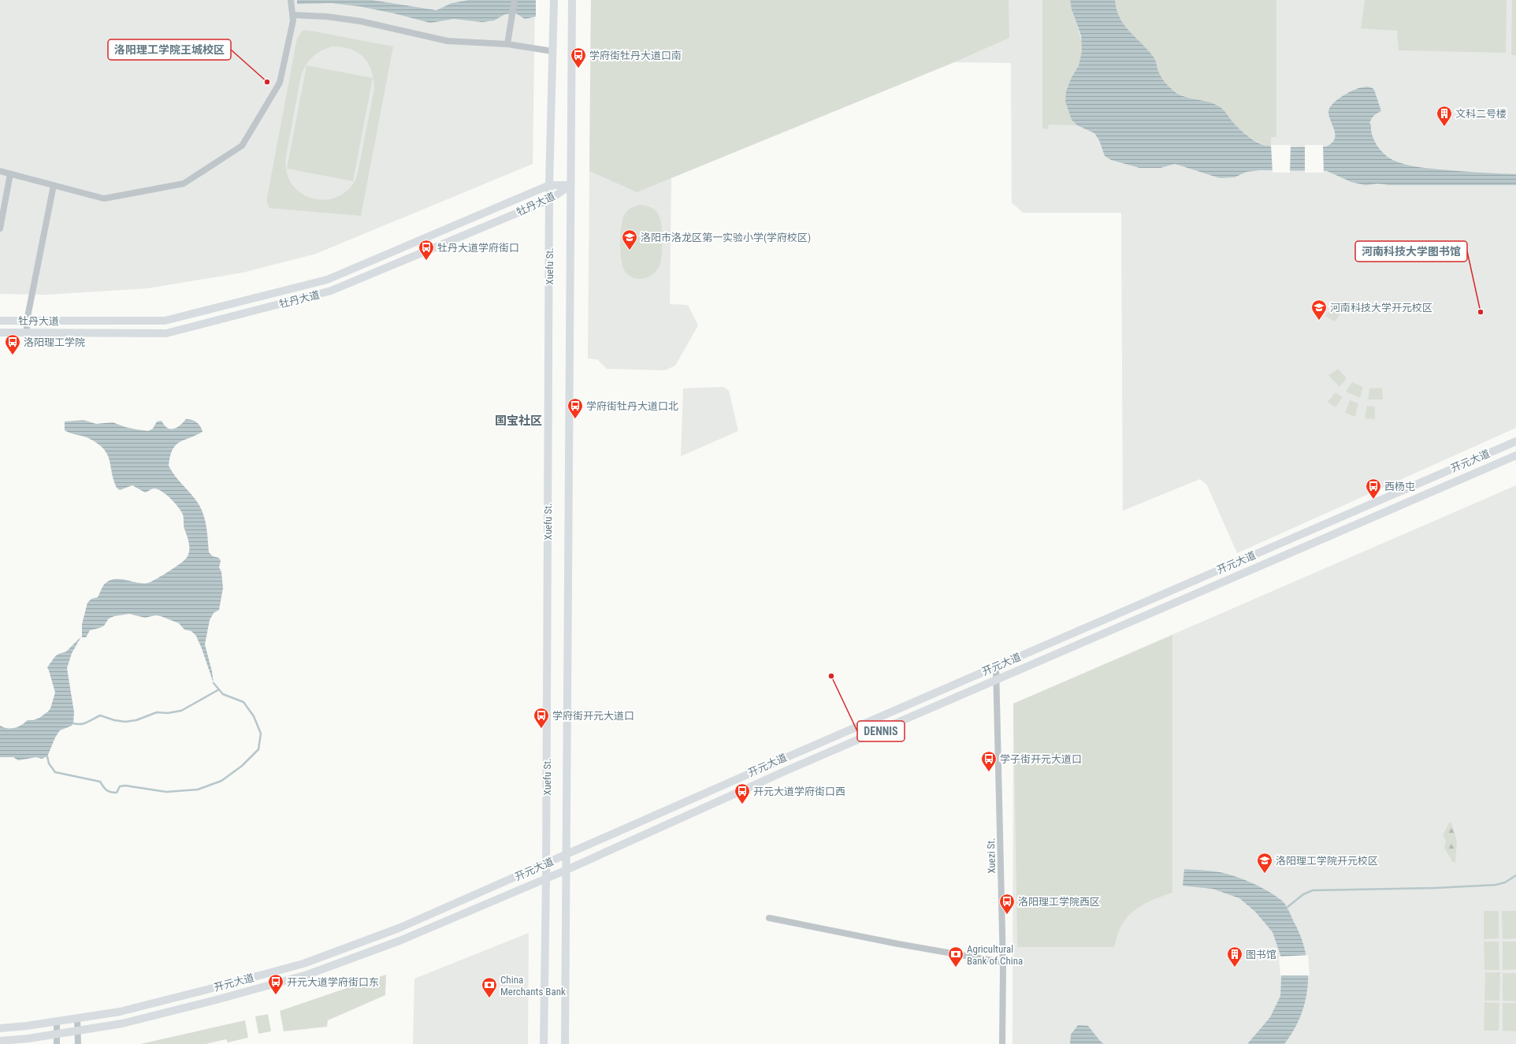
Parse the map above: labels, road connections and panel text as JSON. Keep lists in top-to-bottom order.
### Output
{
  "streets": {
    "main road": ["牡丹大道", "Xuefu St.", "开元大道"],
    "street": ["Xuezi St."]
  },
  "crossings": [
    ["牡丹大道", "Xuefu St."],
    ["Xuefu St.", "开元大道"],
    ["开元大道", "Xuezi St."]
  ],
  "districts": ["国宝社区"],
  "places": {
    "bus stop": [
      "学府街牡丹大道口南",
      "牡丹大道学府街口",
      "洛阳理工学院",
      "学府街牡丹大道口北",
      "西杨屯",
      "学府街开元大道口",
      "学子街开元大道口",
      "开元大道学府街口西",
      "洛阳理工学院西区",
      "开元大道学府街口东"
    ],
    "other": ["洛阳理工学院王城校区", "河南科技大学图书馆", "DENNIS"],
    "building": ["文科二号楼", "图书馆"],
    "school or university": ["洛阳市洛龙区第一实验小学(学府校区)", "河南科技大学开元校区", "洛阳理工学院开元校区"],
    "bank": ["Agricultural Bank of China", "China Merchants Bank"]
  }
}
